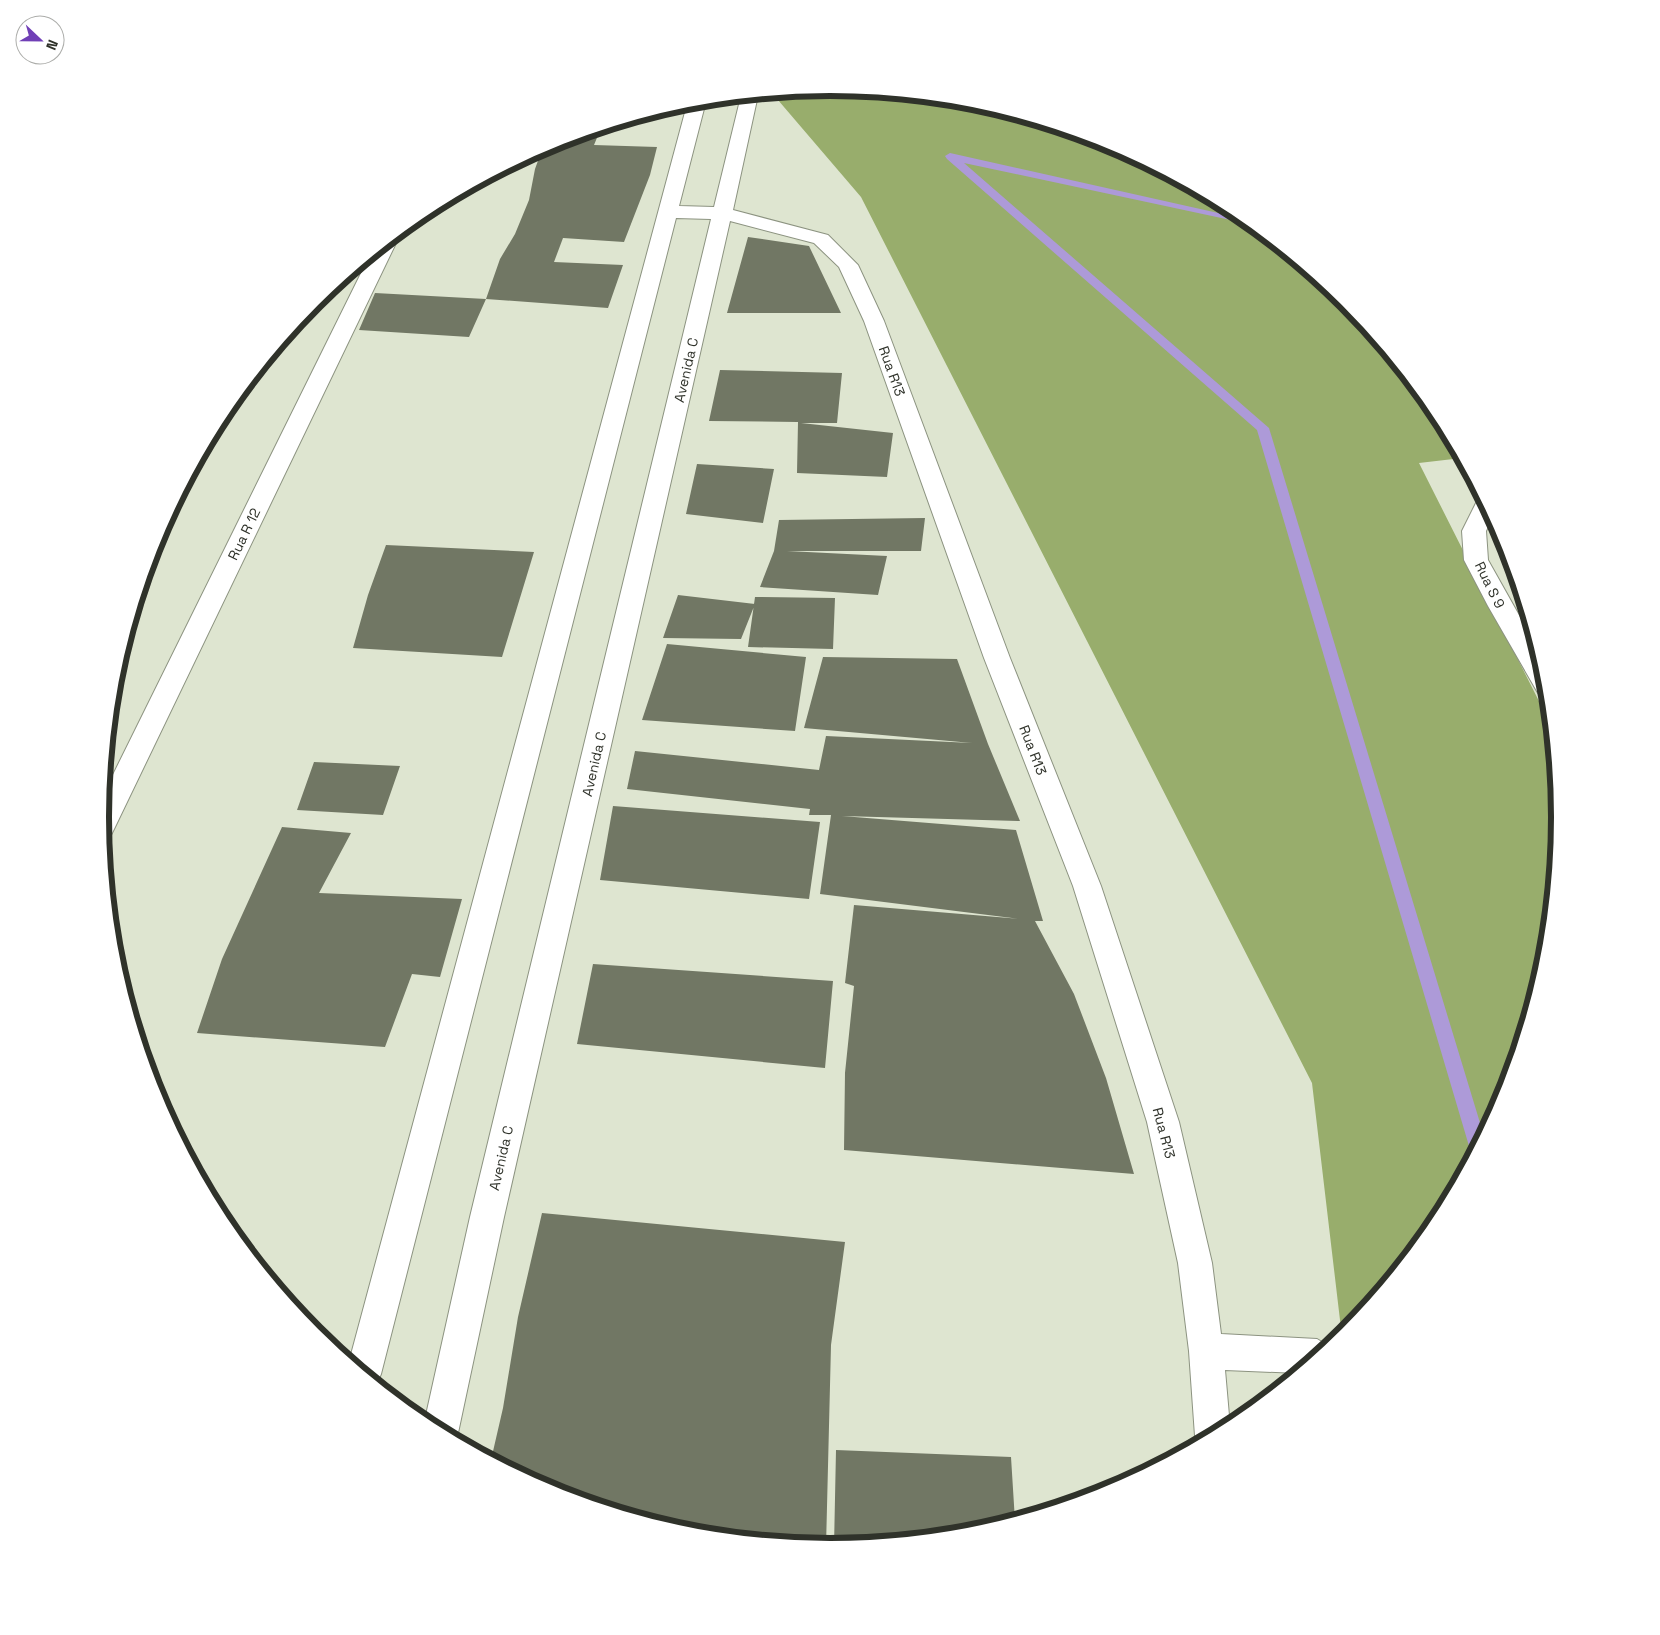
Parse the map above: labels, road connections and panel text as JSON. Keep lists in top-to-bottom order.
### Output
{
  "streets": {
    "street": [
      "Avenida C",
      "Rua R13",
      "Rua R 12",
      "Rua S 9"
    ]
  },
  "crossings": [
    ["Avenida C", "Rua R13"]
  ],
  "north": "right"
}
